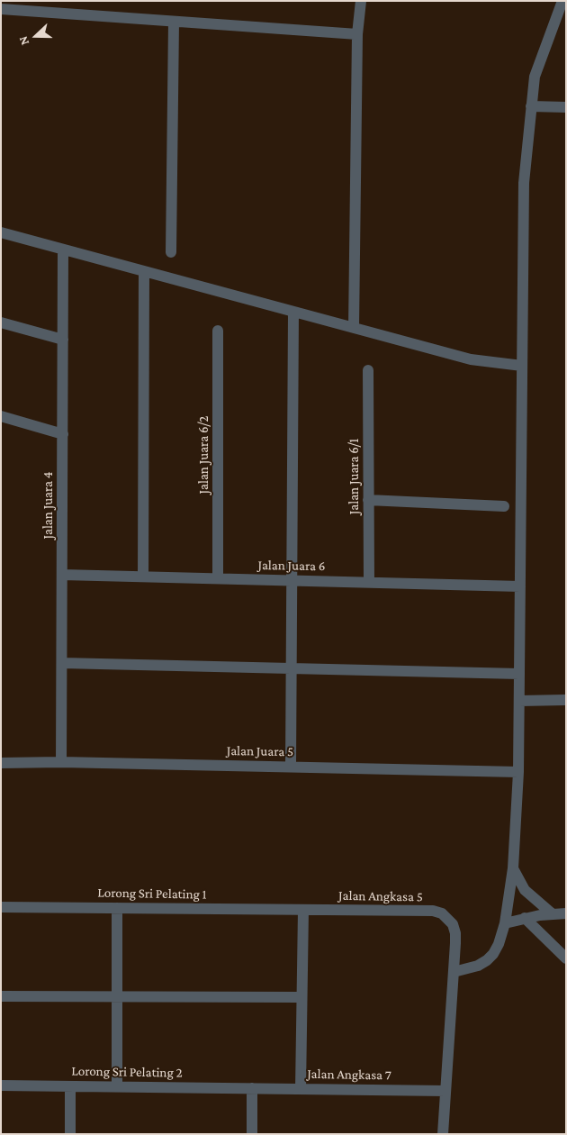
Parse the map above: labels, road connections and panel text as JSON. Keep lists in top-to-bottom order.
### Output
{
  "streets": {
    "street": [
      "Jalan Juara 6/2",
      "Jalan Juara 6/1",
      "Jalan Juara 4",
      "Jalan Juara 6",
      "Jalan Juara 5",
      "Lorong Sri Pelating 1",
      "Jalan Angkasa 5",
      "Lorong Sri Pelating 2",
      "Jalan Angkasa 7"
    ]
  },
  "crossings": [
    ["Jalan Juara 6/2", "Jalan Juara 6"],
    ["Jalan Juara 6/1", "Jalan Juara 6"],
    ["Jalan Juara 4", "Jalan Juara 6"],
    ["Jalan Juara 4", "Jalan Juara 5"],
    ["Lorong Sri Pelating 1", "Jalan Angkasa 5"],
    ["Lorong Sri Pelating 2", "Jalan Angkasa 7"]
  ],
  "north": "left"
}
